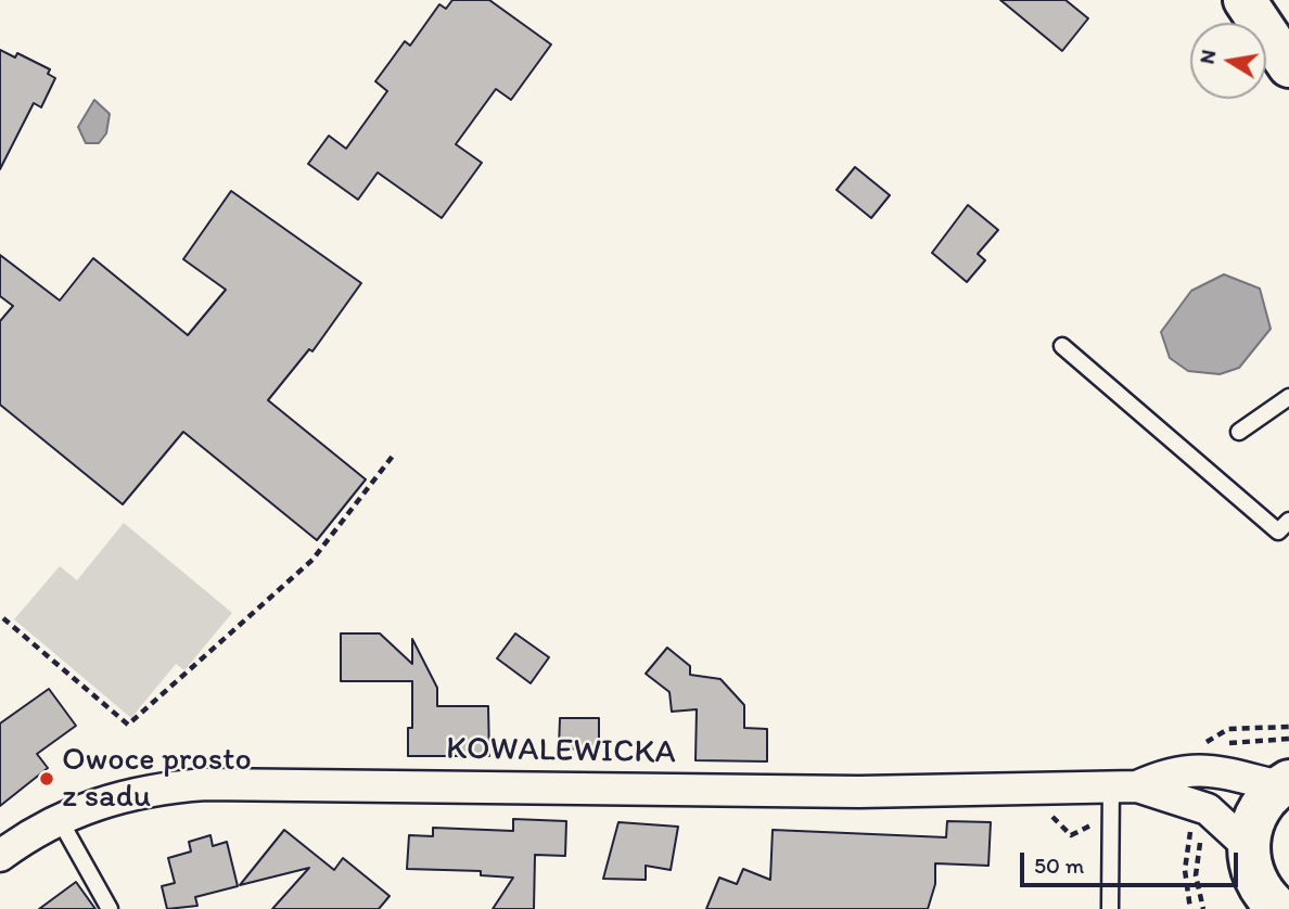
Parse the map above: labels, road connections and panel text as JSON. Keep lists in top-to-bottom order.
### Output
{
  "streets": {
    "street": ["KOWALEWICKA"]
  },
  "places": ["Owoce prosto z sadu"],
  "scale_bar": "50 m",
  "north": "left"
}
